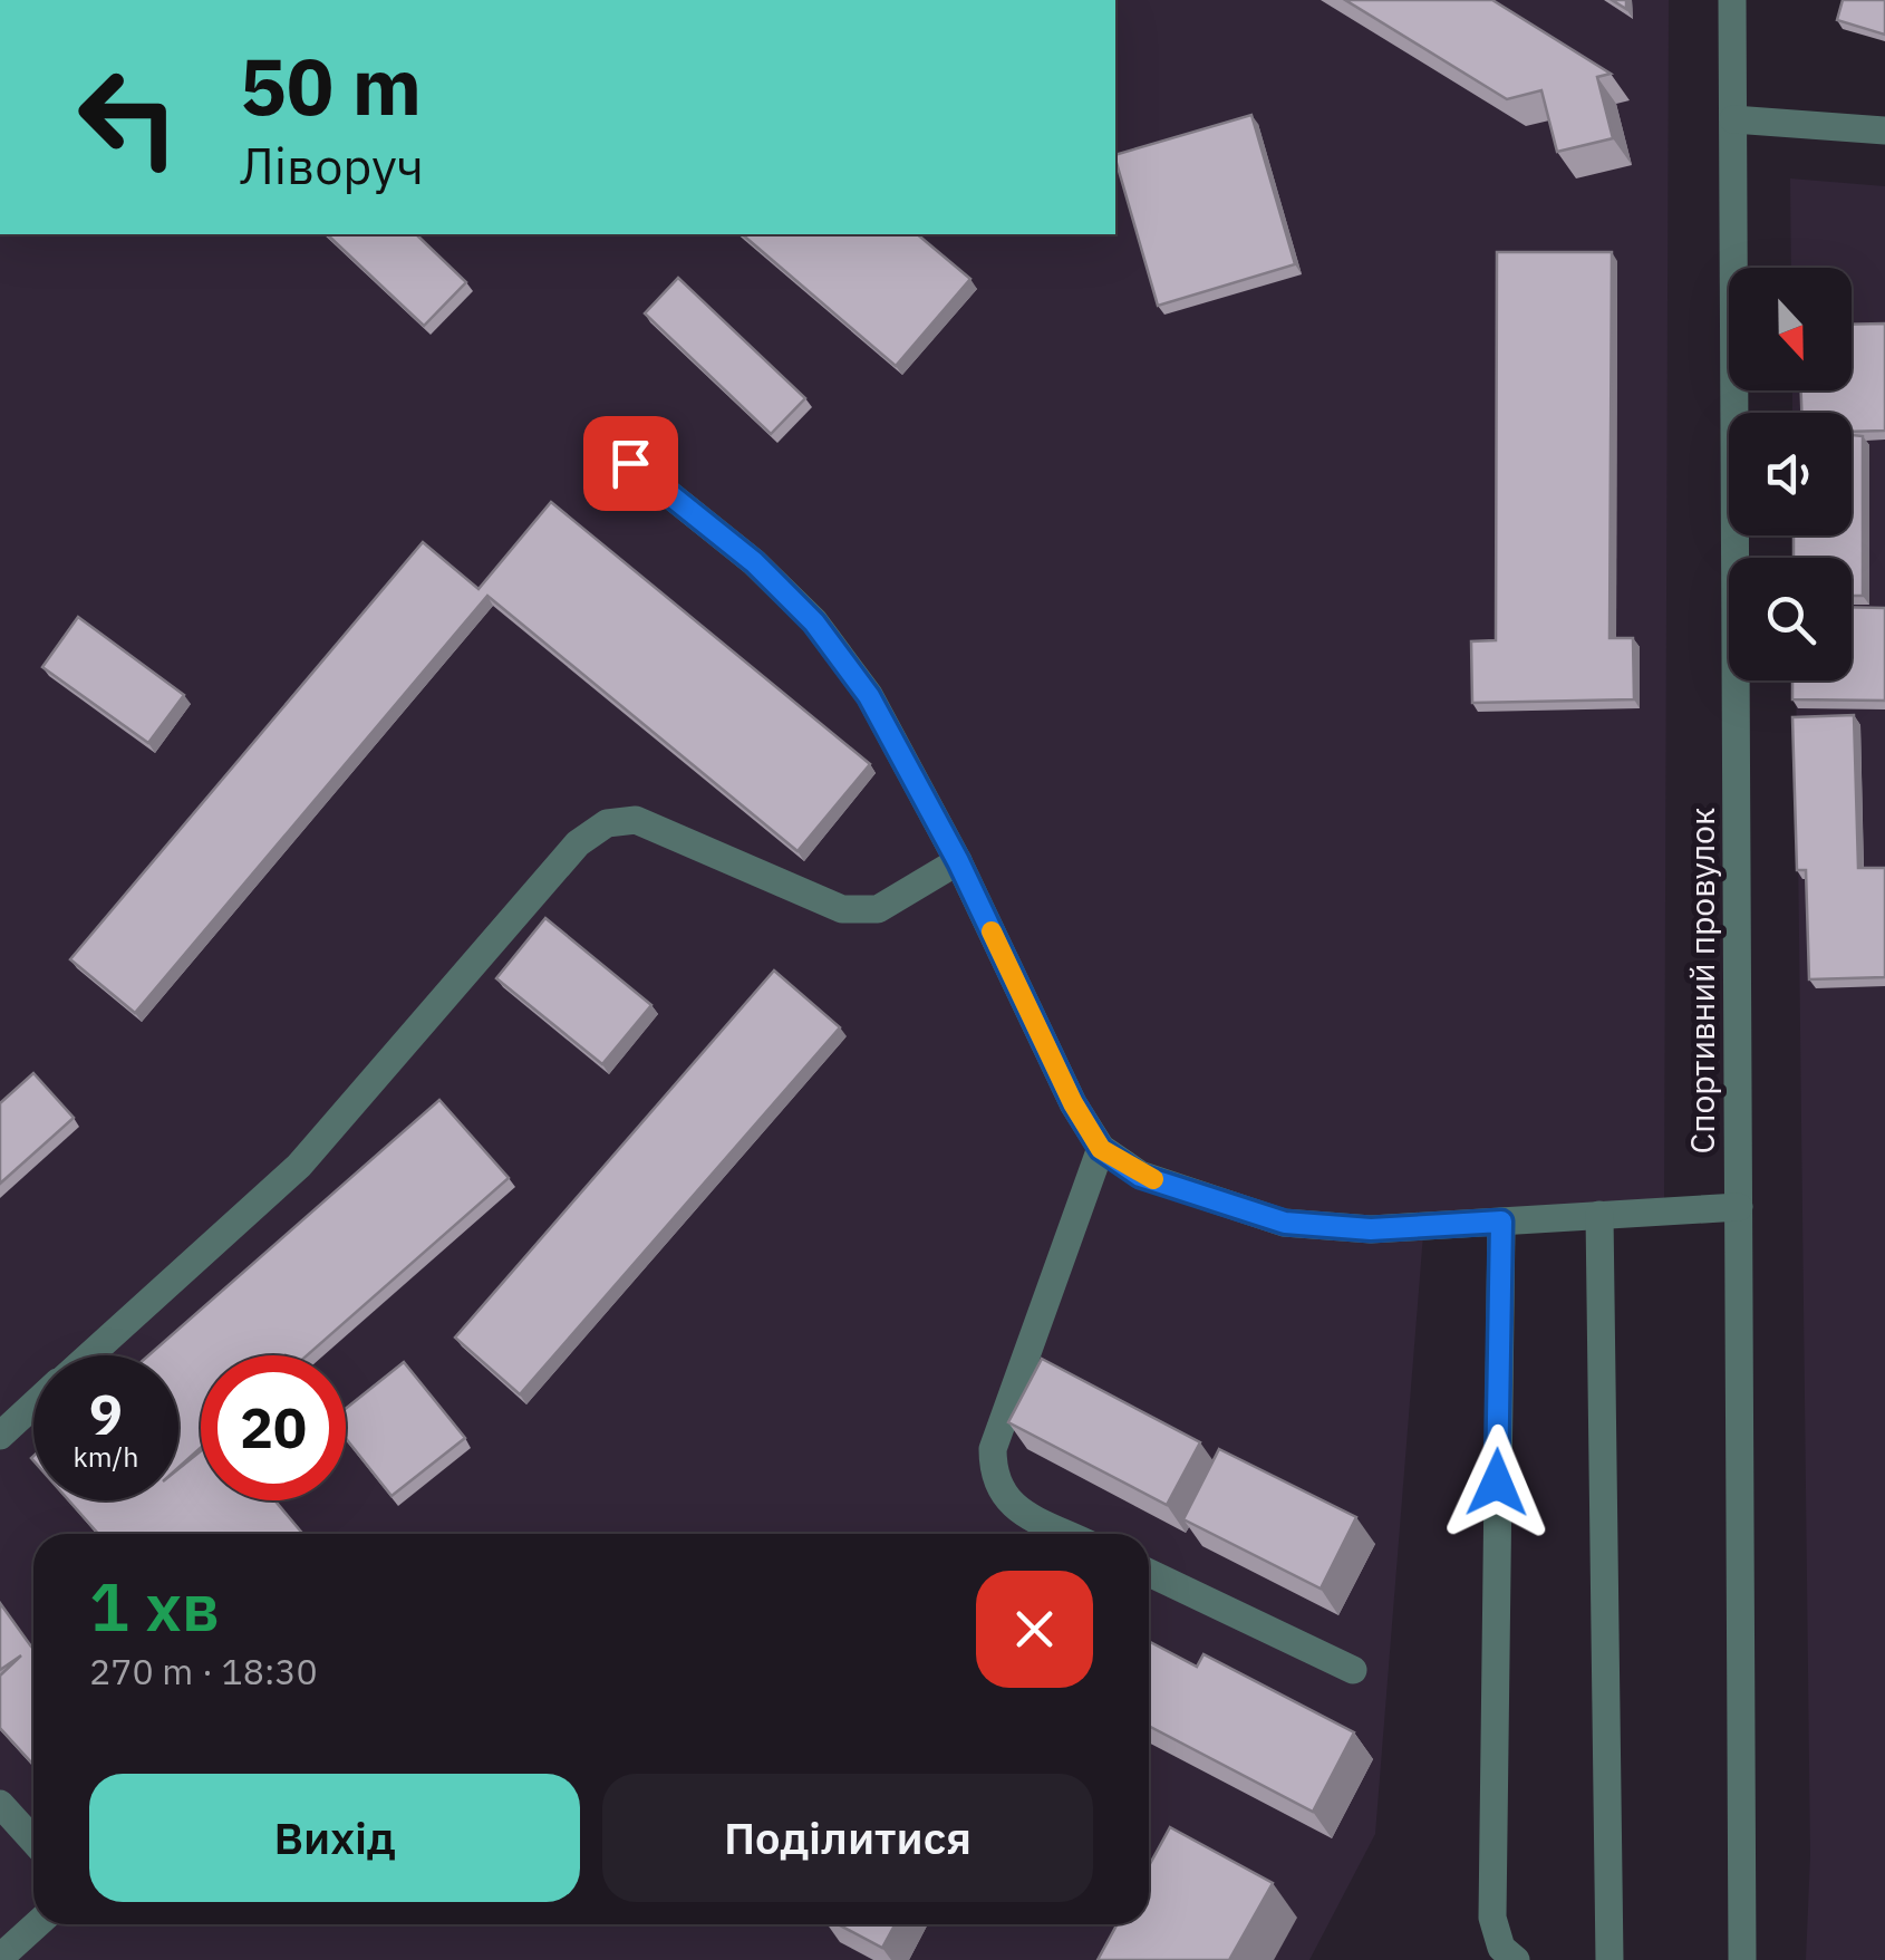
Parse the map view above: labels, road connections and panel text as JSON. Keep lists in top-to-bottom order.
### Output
{
  "streets": {
    "street": ["Спортивний провулок"]
  },
  "north": "bottom",
  "page": {
    "turn": ["50 m", "Ліворуч"],
    "speed": "9 km/h",
    "limit": "20",
    "heading": ["1 хв", "270 m · 18:30"],
    "buttons": ["Вихід", "Поділитися"]
  }
}
